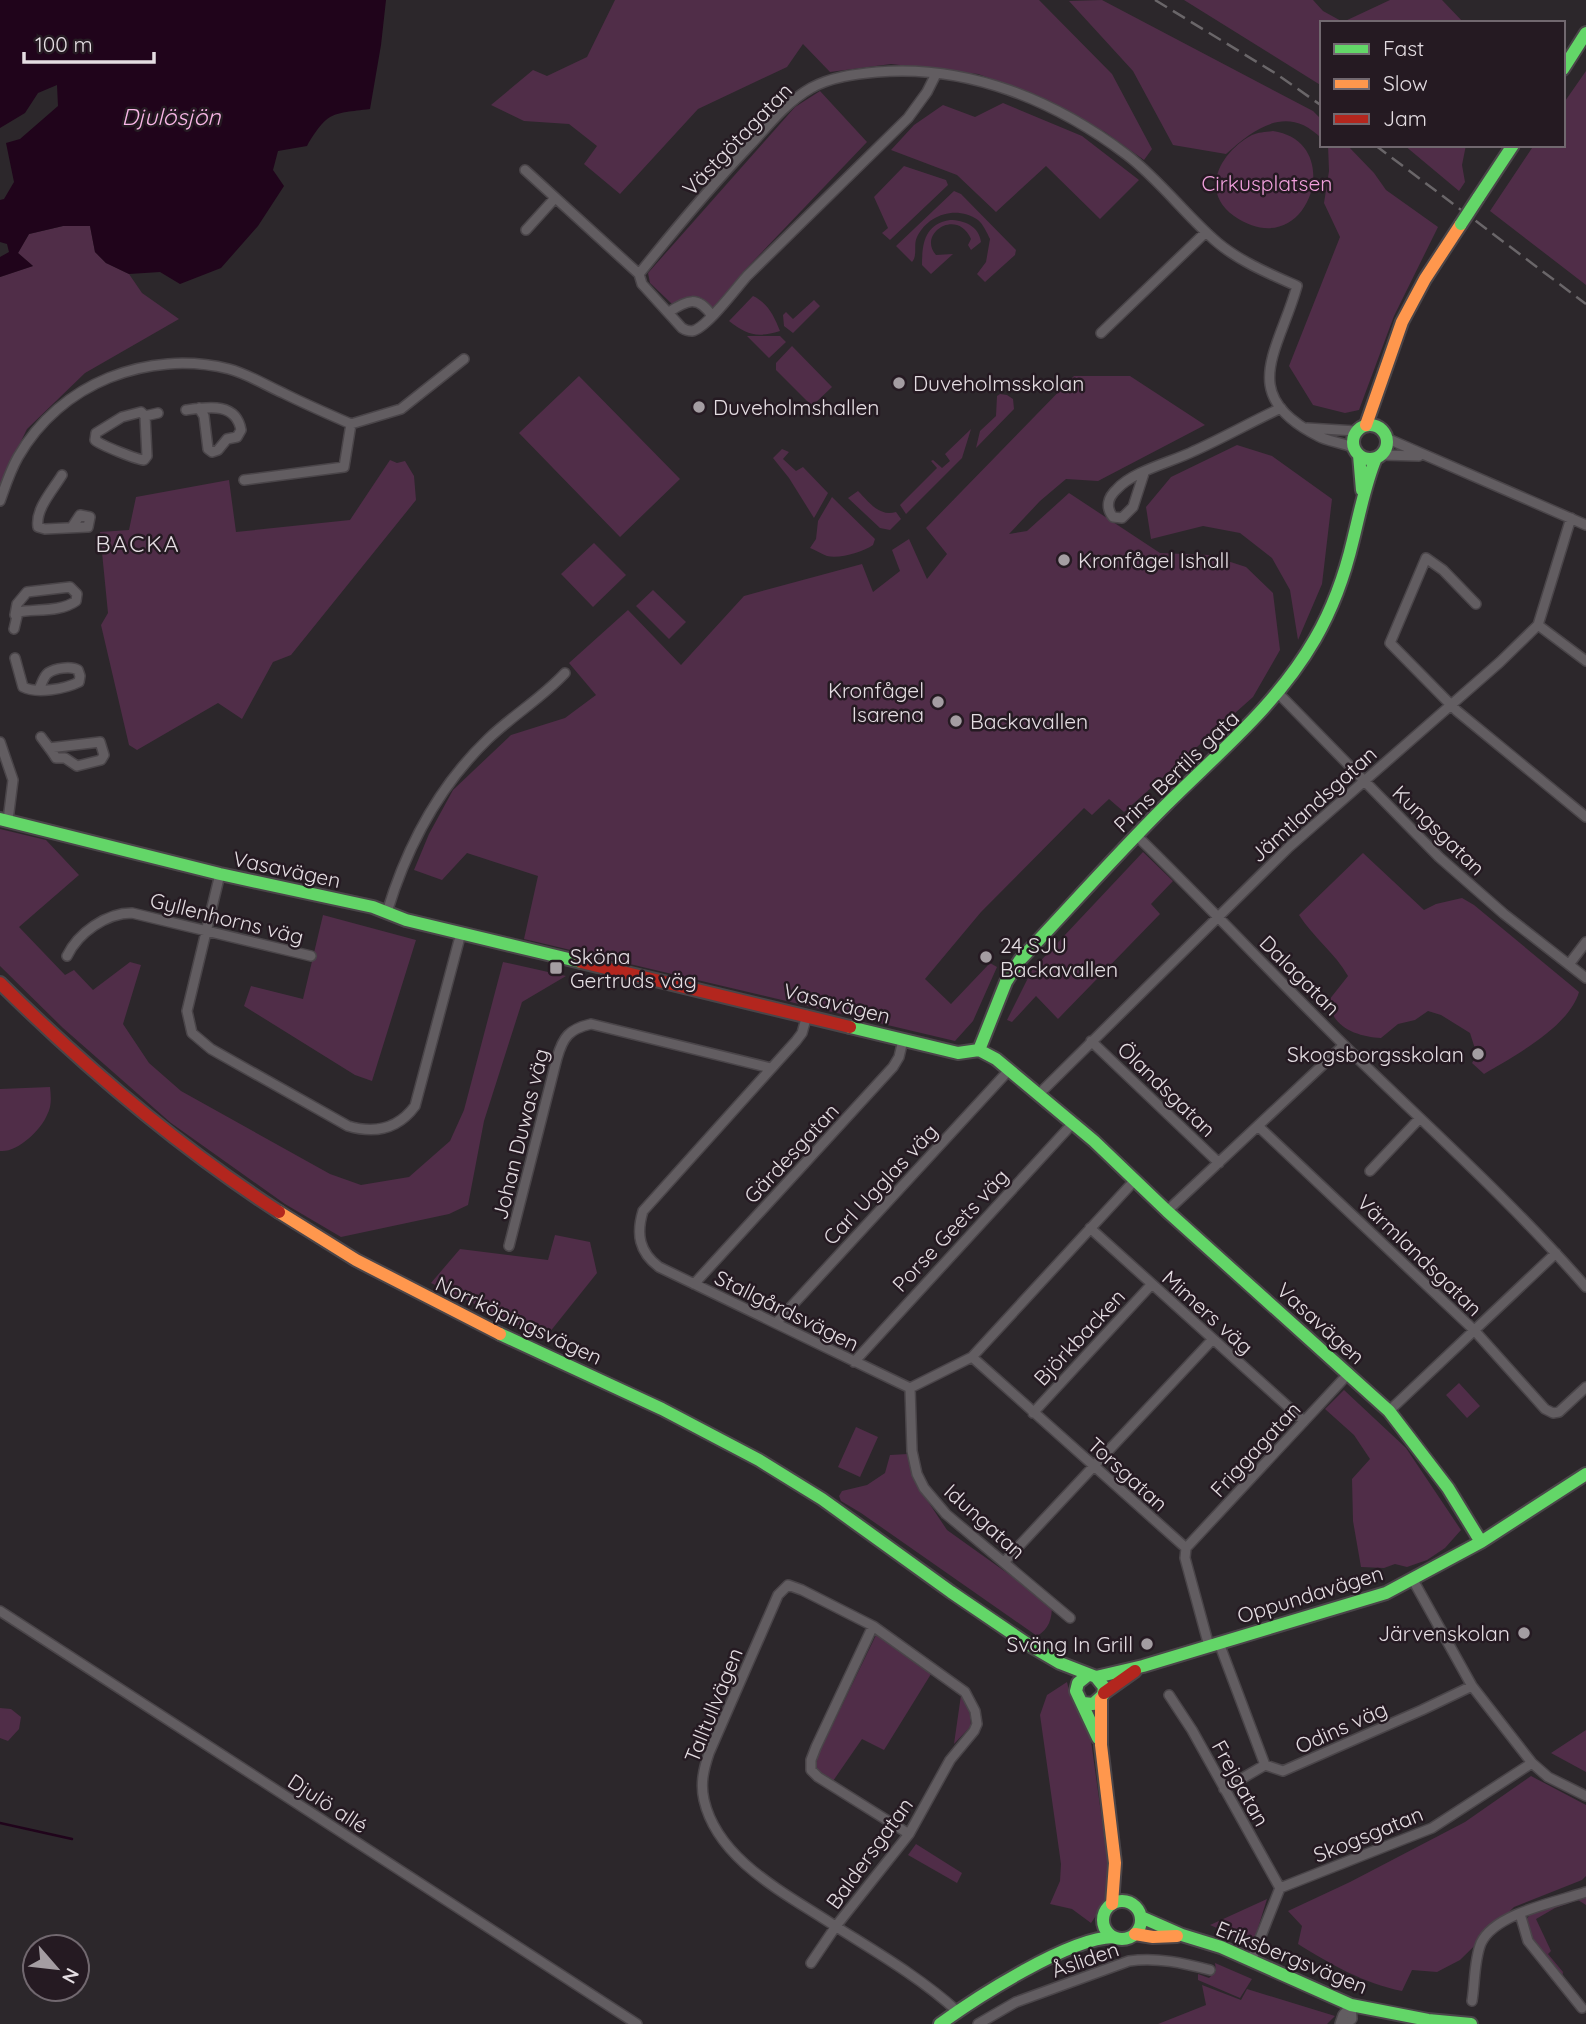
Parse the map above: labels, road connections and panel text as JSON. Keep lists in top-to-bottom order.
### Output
{
  "streets": {
    "main road": [
      "Prins Bertils gata",
      "Vasavägen",
      "Norrköpingsvägen",
      "Oppundavägen",
      "Eriksbergsvägen"
    ],
    "street": [
      "Västgötagatan",
      "Jämtlandsgatan",
      "Kungsgatan",
      "Gyllenhorns väg",
      "Dalagatan",
      "Ölandsgatan",
      "Johan Duwas väg",
      "Gärdesgatan",
      "Carl Ugglas väg",
      "Porse Geets väg",
      "Värmlandsgatan",
      "Stallgårdsvägen",
      "Mimers väg",
      "Björkbacken",
      "Friggagatan",
      "Torsgatan",
      "Idungatan",
      "Talltullvägen",
      "Odins väg",
      "Frejgatan",
      "Djulö allé",
      "Skogsgatan",
      "Baldersgatan",
      "Åsliden"
    ]
  },
  "crossings": [
    ["Prins Bertils gata", "Kungsgatan"],
    ["Prins Bertils gata", "Vasavägen"],
    ["Prins Bertils gata", "Dalagatan"],
    ["Jämtlandsgatan", "Kungsgatan"],
    ["Jämtlandsgatan", "Vasavägen"],
    ["Jämtlandsgatan", "Dalagatan"],
    ["Jämtlandsgatan", "Ölandsgatan"],
    ["Vasavägen", "Ölandsgatan"],
    ["Vasavägen", "Gärdesgatan"],
    ["Vasavägen", "Carl Ugglas väg"],
    ["Vasavägen", "Porse Geets väg"],
    ["Vasavägen", "Stallgårdsvägen"],
    ["Vasavägen", "Friggagatan"],
    ["Vasavägen", "Oppundavägen"],
    ["Dalagatan", "Ölandsgatan"],
    ["Ölandsgatan", "Värmlandsgatan"],
    ["Johan Duwas väg", "Stallgårdsvägen"],
    ["Gärdesgatan", "Stallgårdsvägen"],
    ["Carl Ugglas väg", "Stallgårdsvägen"],
    ["Porse Geets väg", "Stallgårdsvägen"],
    ["Stallgårdsvägen", "Idungatan"],
    ["Mimers väg", "Björkbacken"],
    ["Mimers väg", "Friggagatan"],
    ["Norrköpingsvägen", "Oppundavägen"],
    ["Björkbacken", "Torsgatan"],
    ["Friggagatan", "Torsgatan"],
    ["Talltullvägen", "Baldersgatan"],
    ["Odins väg", "Frejgatan"],
    ["Frejgatan", "Skogsgatan"]
  ],
  "districts": ["BACKA"],
  "water": ["Djulösjön"],
  "parks": ["Cirkusplatsen"],
  "places": {
    "other": [
      "Duveholmsskolan",
      "Duveholmshallen",
      "Kronfågel Ishall",
      "Kronfågel Isarena",
      "Backavallen",
      "24 SJU Backavallen",
      "Skogsborgsskolan",
      "Järvenskolan",
      "Sväng In Grill"
    ],
    "transit": ["Sköna Gertruds väg"]
  },
  "legend": ["Fast", "Slow", "Jam"],
  "scale_bar": "100 m",
  "north": "bottom right"
}
